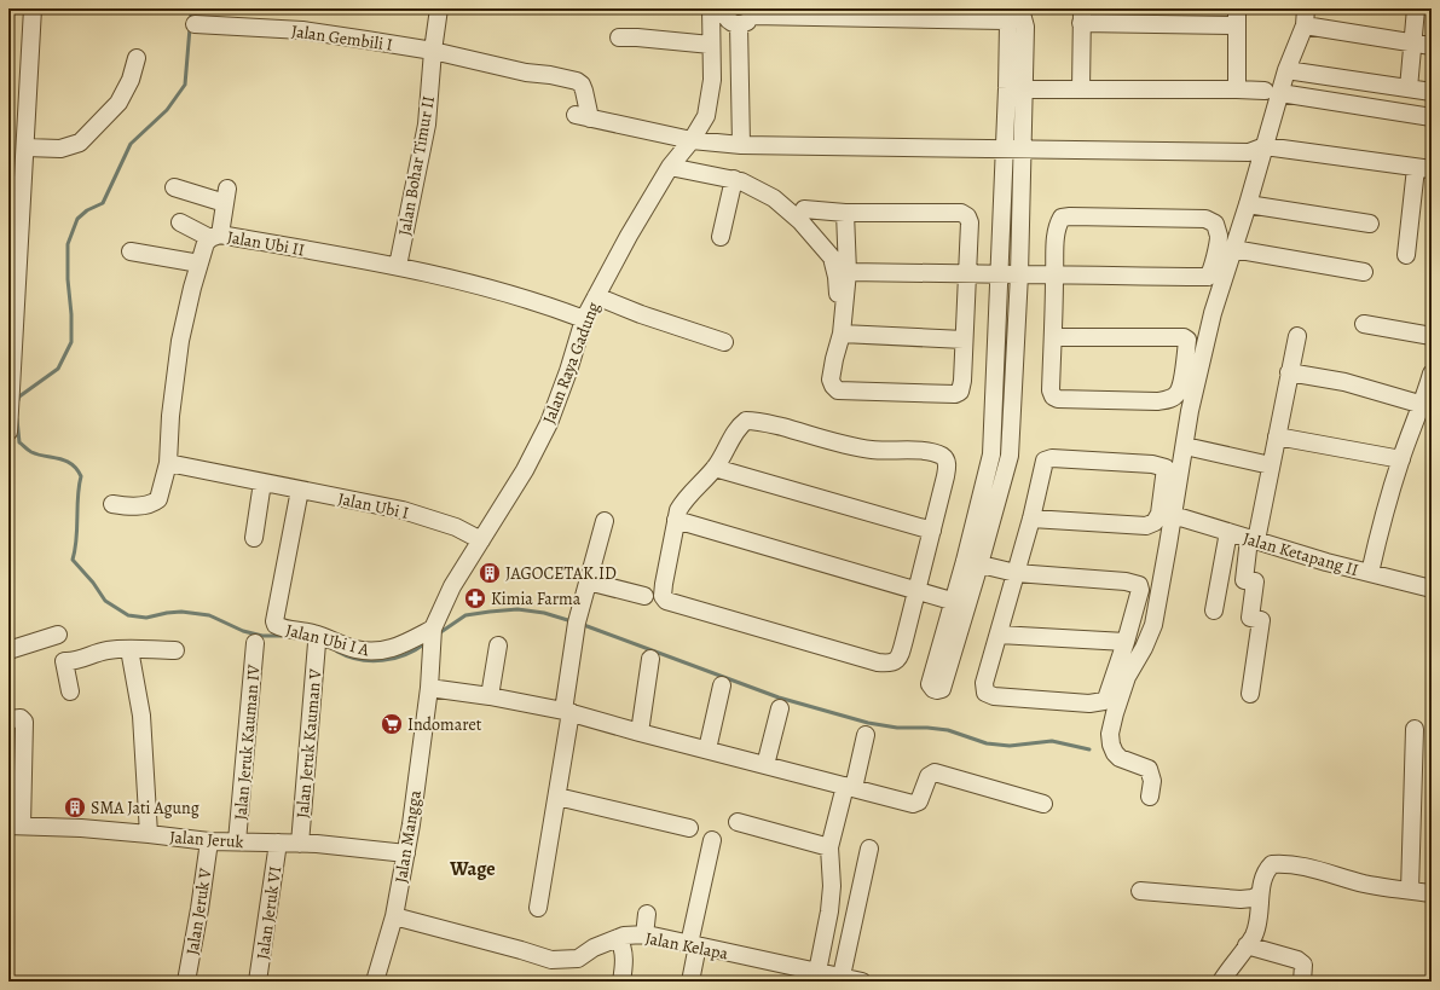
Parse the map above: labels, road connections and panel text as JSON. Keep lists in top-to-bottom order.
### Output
{
  "streets": {
    "street": [
      "Jalan Gembili I",
      "Jalan Bohar Timur II",
      "Jalan Ubi II",
      "Jalan Raya Gadung",
      "Jalan Ubi I",
      "Jalan Ketapang II",
      "Jalan Ubi I A",
      "Jalan Jeruk Kauman IV",
      "Jalan Jeruk Kauman V",
      "Jalan Mangga",
      "Jalan Jeruk",
      "Jalan Jeruk V",
      "Jalan Jeruk VI",
      "Jalan Kelapa"
    ]
  },
  "crossings": [
    ["Jalan Gembili I", "Jalan Bohar Timur II"],
    ["Jalan Gembili I", "Jalan Raya Gadung"],
    ["Jalan Bohar Timur II", "Jalan Ubi II"],
    ["Jalan Ubi II", "Jalan Raya Gadung"],
    ["Jalan Raya Gadung", "Jalan Ubi I"],
    ["Jalan Raya Gadung", "Jalan Ubi I A"],
    ["Jalan Raya Gadung", "Jalan Mangga"],
    ["Jalan Ubi I", "Jalan Ubi I A"],
    ["Jalan Jeruk Kauman IV", "Jalan Jeruk"],
    ["Jalan Jeruk Kauman V", "Jalan Jeruk"],
    ["Jalan Mangga", "Jalan Jeruk"],
    ["Jalan Mangga", "Jalan Kelapa"],
    ["Jalan Jeruk", "Jalan Jeruk V"],
    ["Jalan Jeruk", "Jalan Jeruk VI"]
  ],
  "districts": ["Wage"],
  "places": {
    "building": ["JAGOCETAK.ID", "SMA Jati Agung"],
    "pharmacy": ["Kimia Farma"],
    "supermarket": ["Indomaret"]
  }
}
